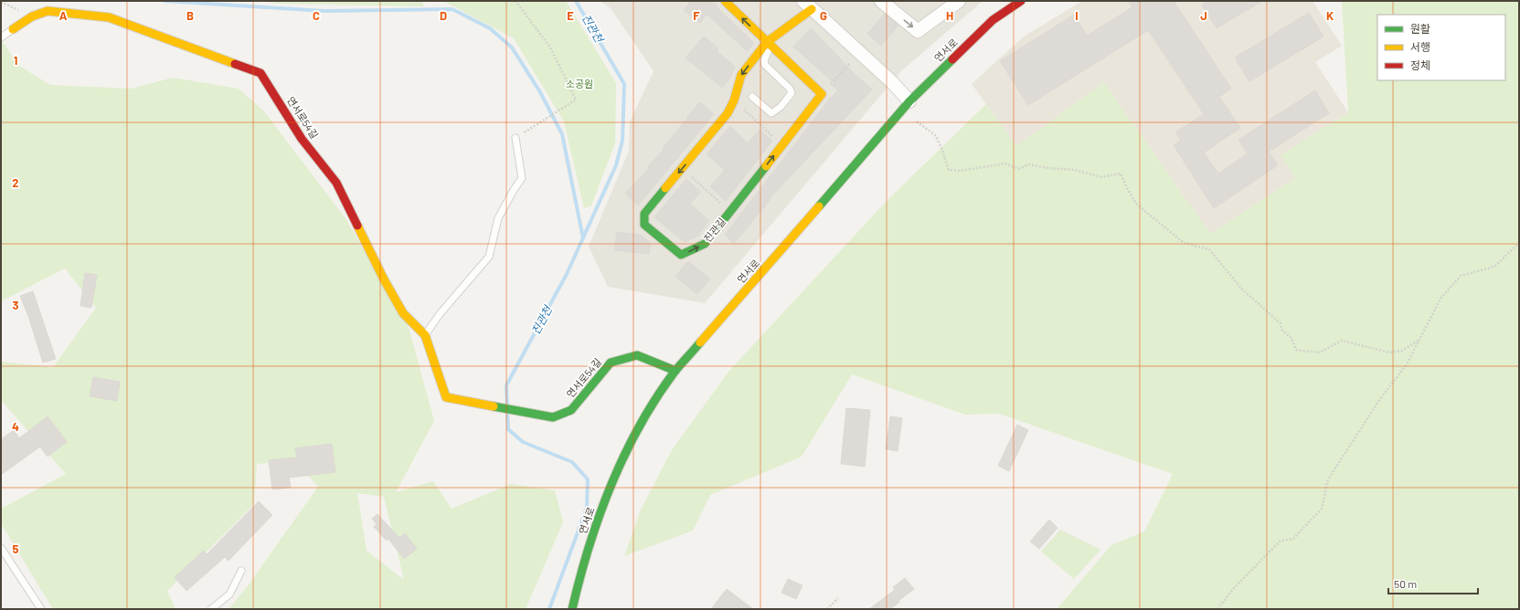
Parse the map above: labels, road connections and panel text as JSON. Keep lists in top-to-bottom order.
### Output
{
  "streets": {
    "street": ["연서로", "연서로54길", "진관길"]
  },
  "crossings": [
    ["연서로", "연서로54길"],
    ["연서로", "진관길"]
  ],
  "water": ["진관천"],
  "parks": ["소공원"],
  "legend": ["원활", "서행", "정체"],
  "scale_bar": "50 m",
  "grid": {
    "columns": [
      "A",
      "B",
      "C",
      "D",
      "E",
      "F",
      "G",
      "H",
      "I",
      "J",
      "K"
    ],
    "rows": [
      "1",
      "2",
      "3",
      "4",
      "5"
    ]
  }
}
